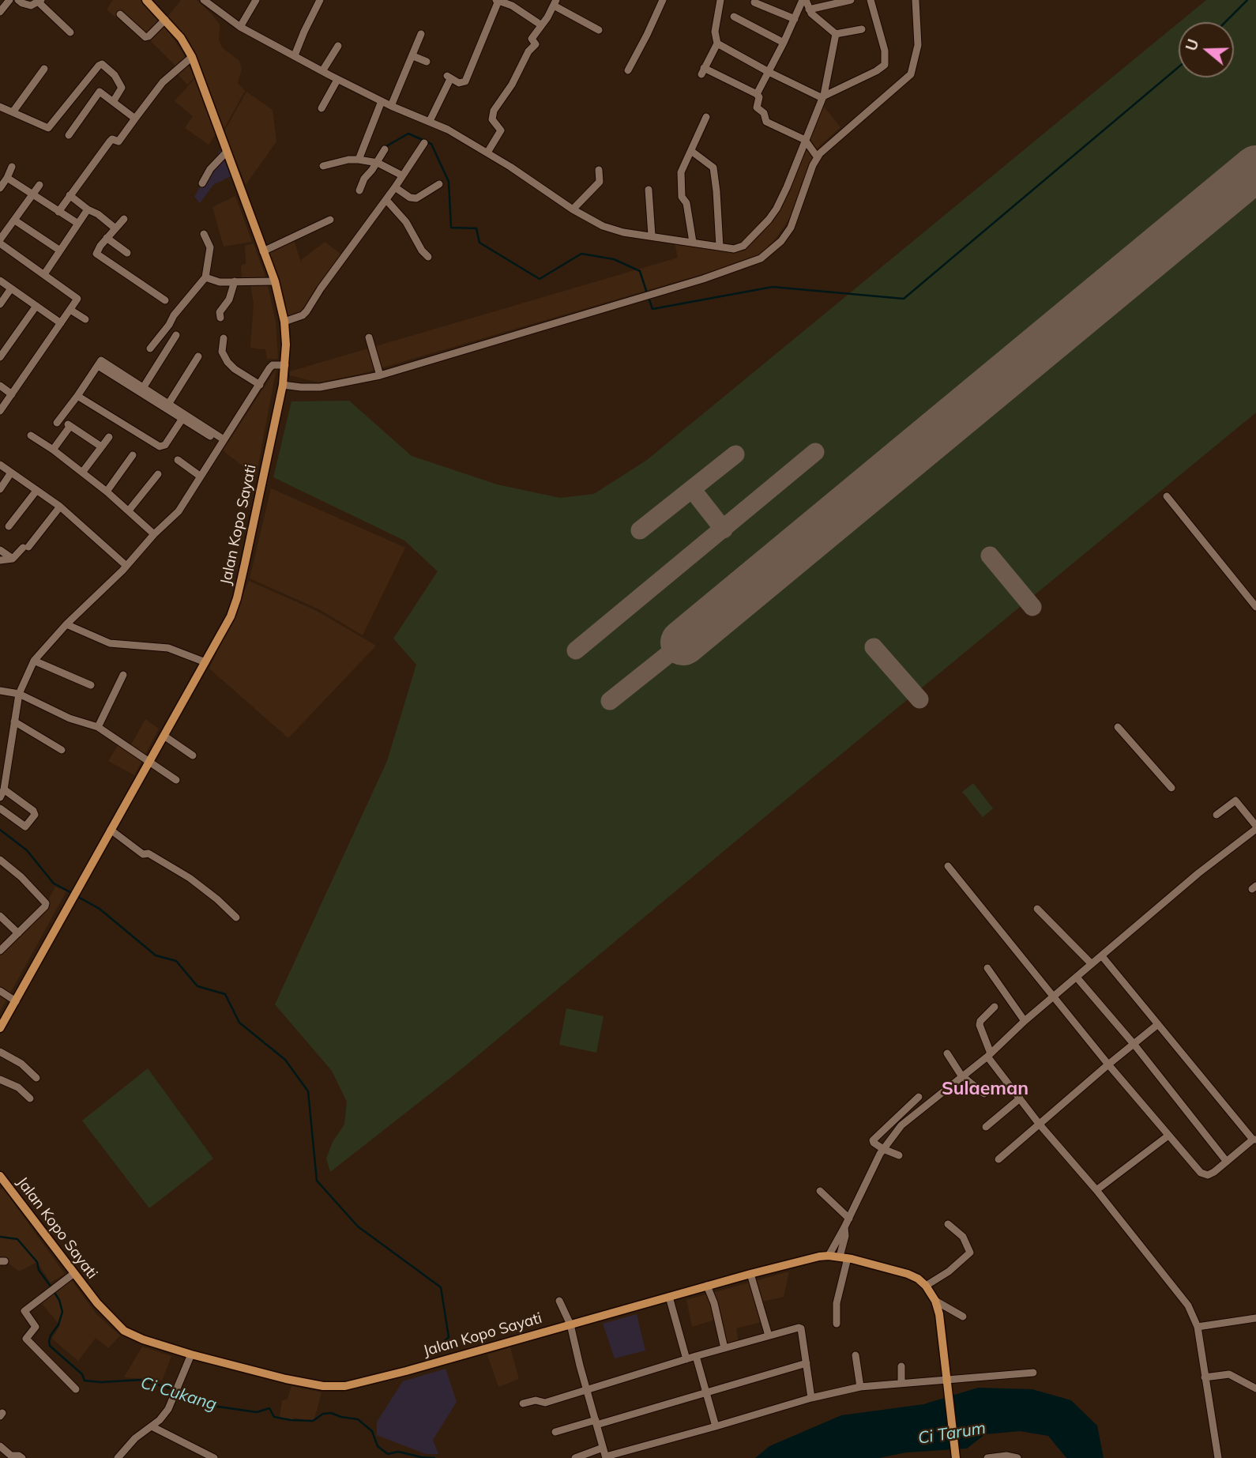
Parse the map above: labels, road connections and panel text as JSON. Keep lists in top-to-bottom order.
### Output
{
  "streets": {
    "main road": ["Jalan Kopo Sayati"]
  },
  "districts": ["Sulaeman"],
  "water": ["Ci Cukang", "Ci Tarum"],
  "north": "left"
}
